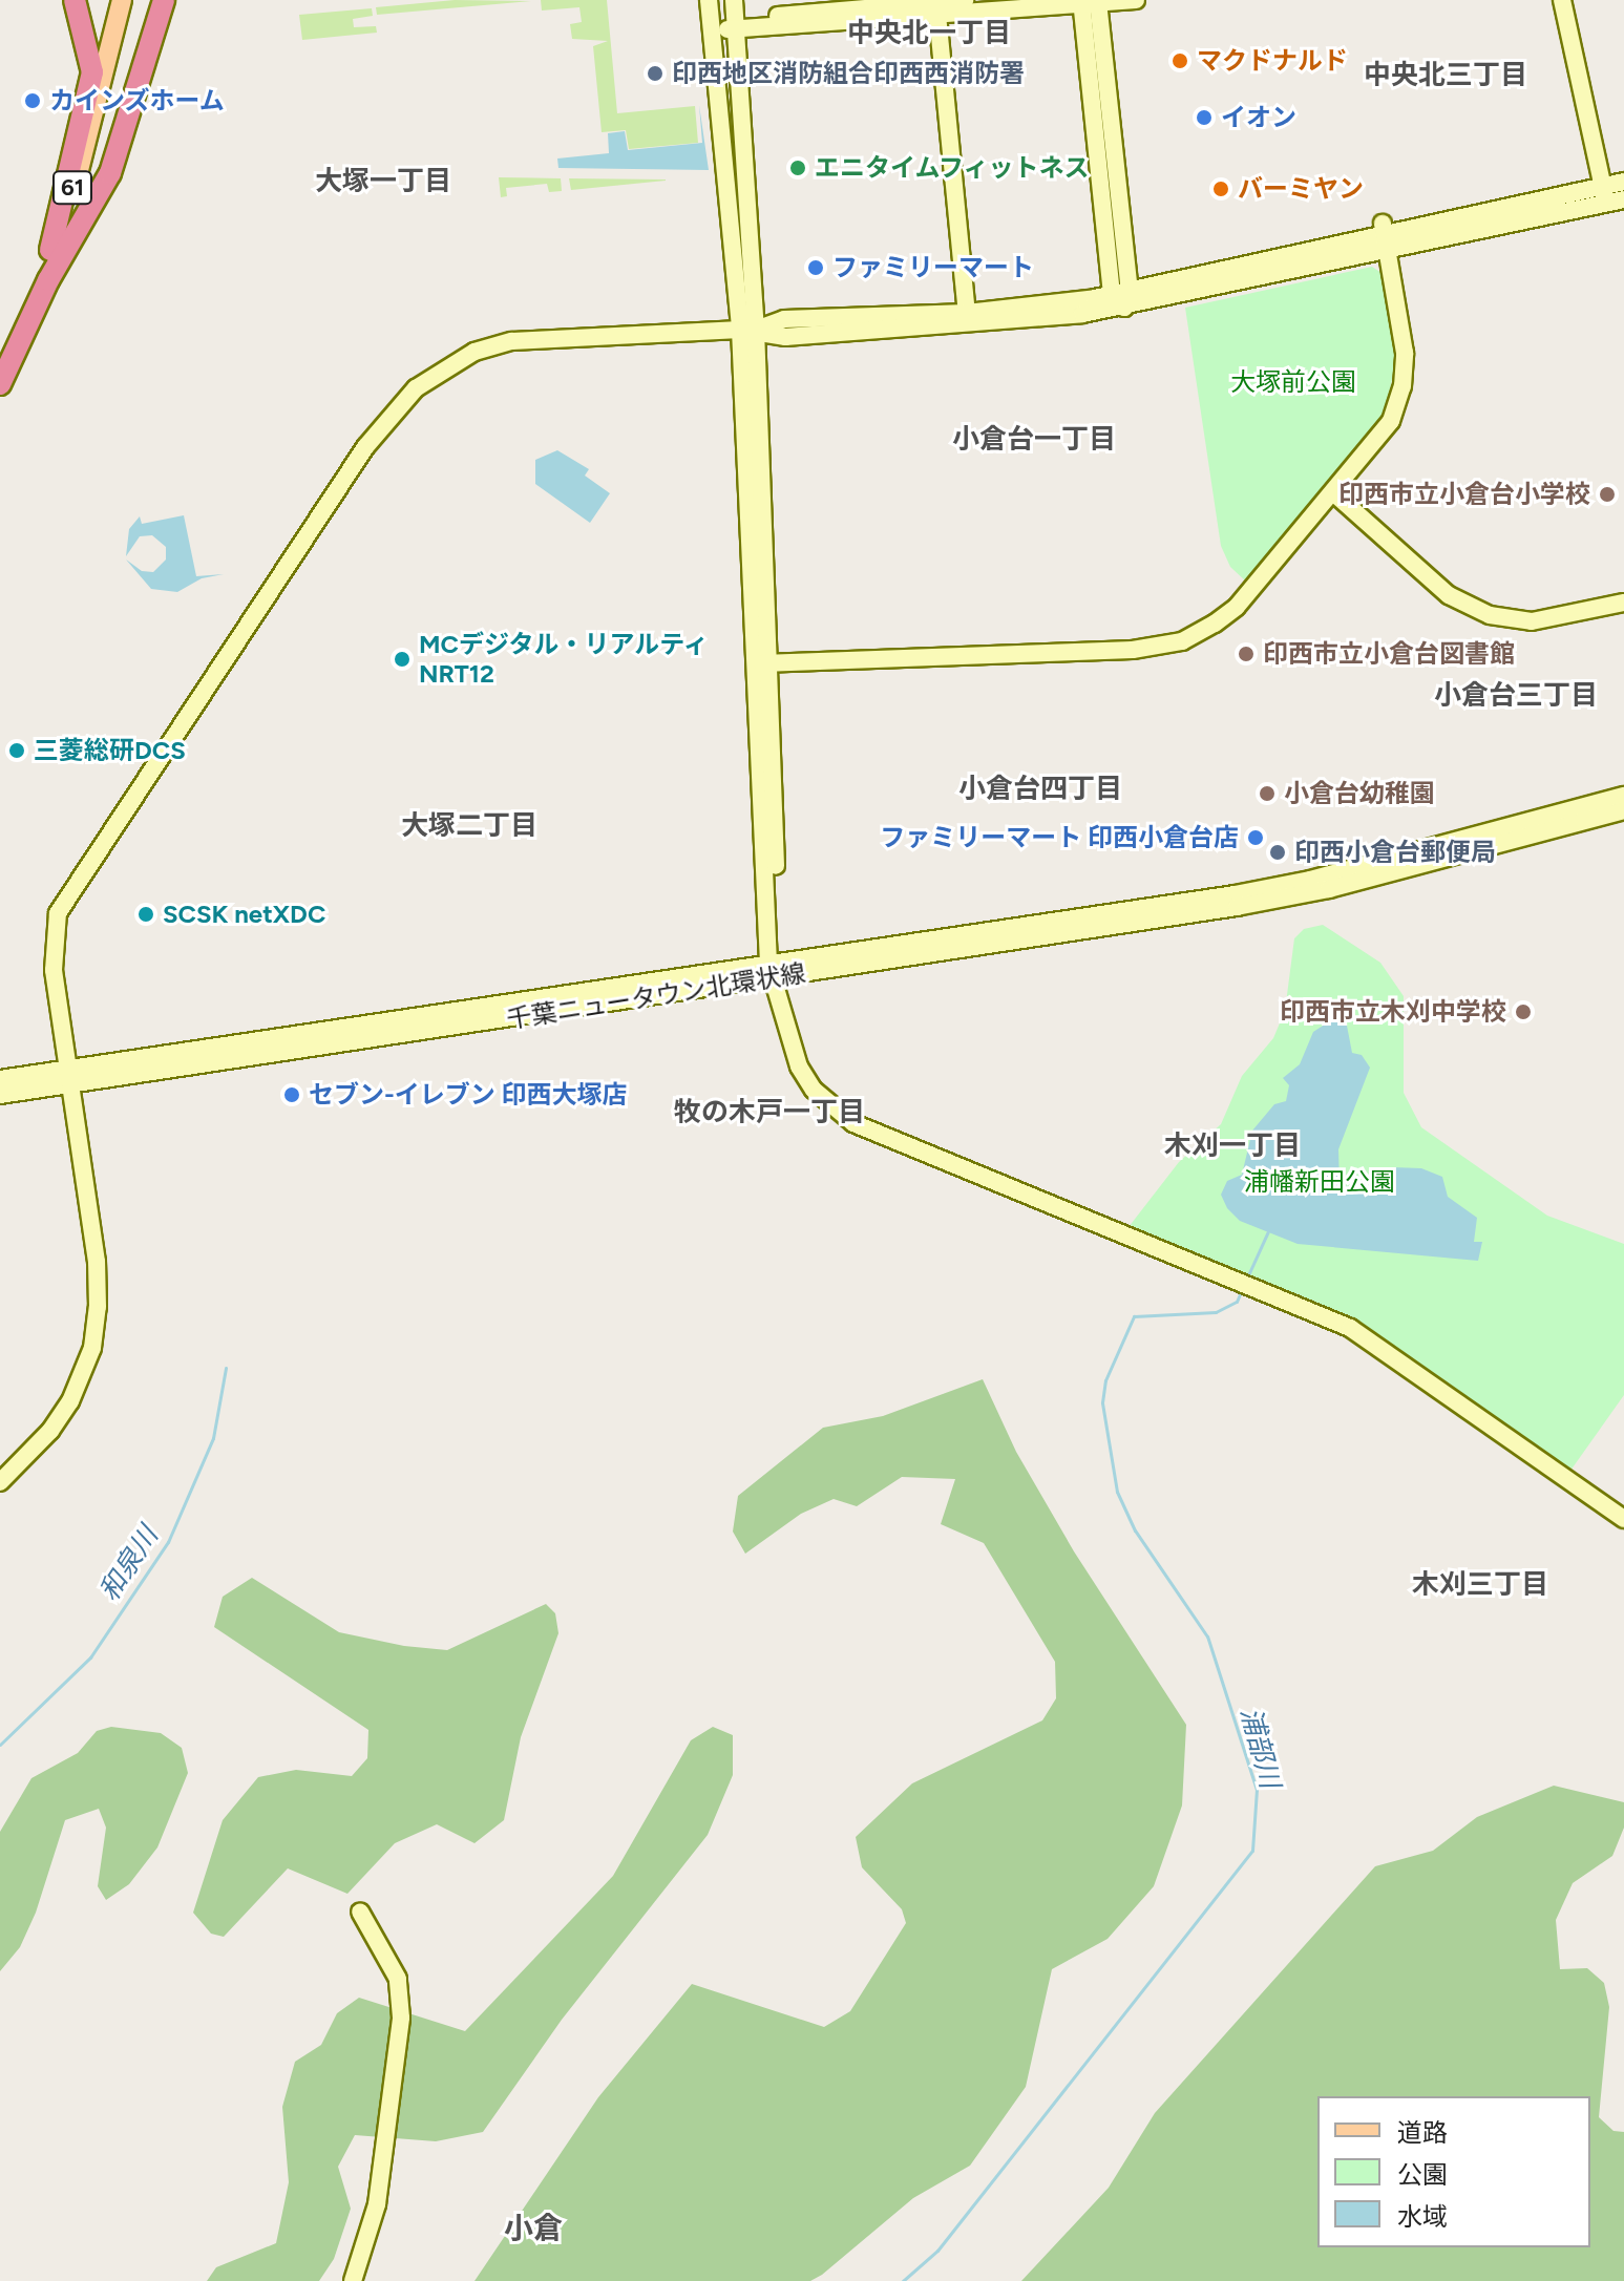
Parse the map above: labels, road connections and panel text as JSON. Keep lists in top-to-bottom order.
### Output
{
  "streets": {
    "main road": ["61"],
    "street": ["千葉ニュータウン北環状線"]
  },
  "districts": [
    "中央北一丁目",
    "中央北三丁目",
    "大塚一丁目",
    "小倉台一丁目",
    "小倉台三丁目",
    "小倉台四丁目",
    "大塚二丁目",
    "牧の木戸一丁目",
    "木刈一丁目",
    "木刈三丁目",
    "小倉"
  ],
  "water": ["和泉川", "浦部川"],
  "parks": ["大塚前公園", "浦幡新田公園"],
  "places": [
    "マクドナルド",
    "印西地区消防組合印西西消防署",
    "カインズホーム",
    "イオン",
    "エニタイムフィットネス",
    "バーミヤン",
    "ファミリーマート",
    "印西市立小倉台小学校",
    "印西市立小倉台図書館",
    "MCデジタル・リアルティ NRT12",
    "三菱総研DCS",
    "小倉台幼稚園",
    "ファミリーマート 印西小倉台店",
    "印西小倉台郵便局",
    "SCSK netXDC",
    "印西市立木刈中学校",
    "セブン-イレブン 印西大塚店"
  ],
  "legend": ["道路", "公園", "水域"]
}
